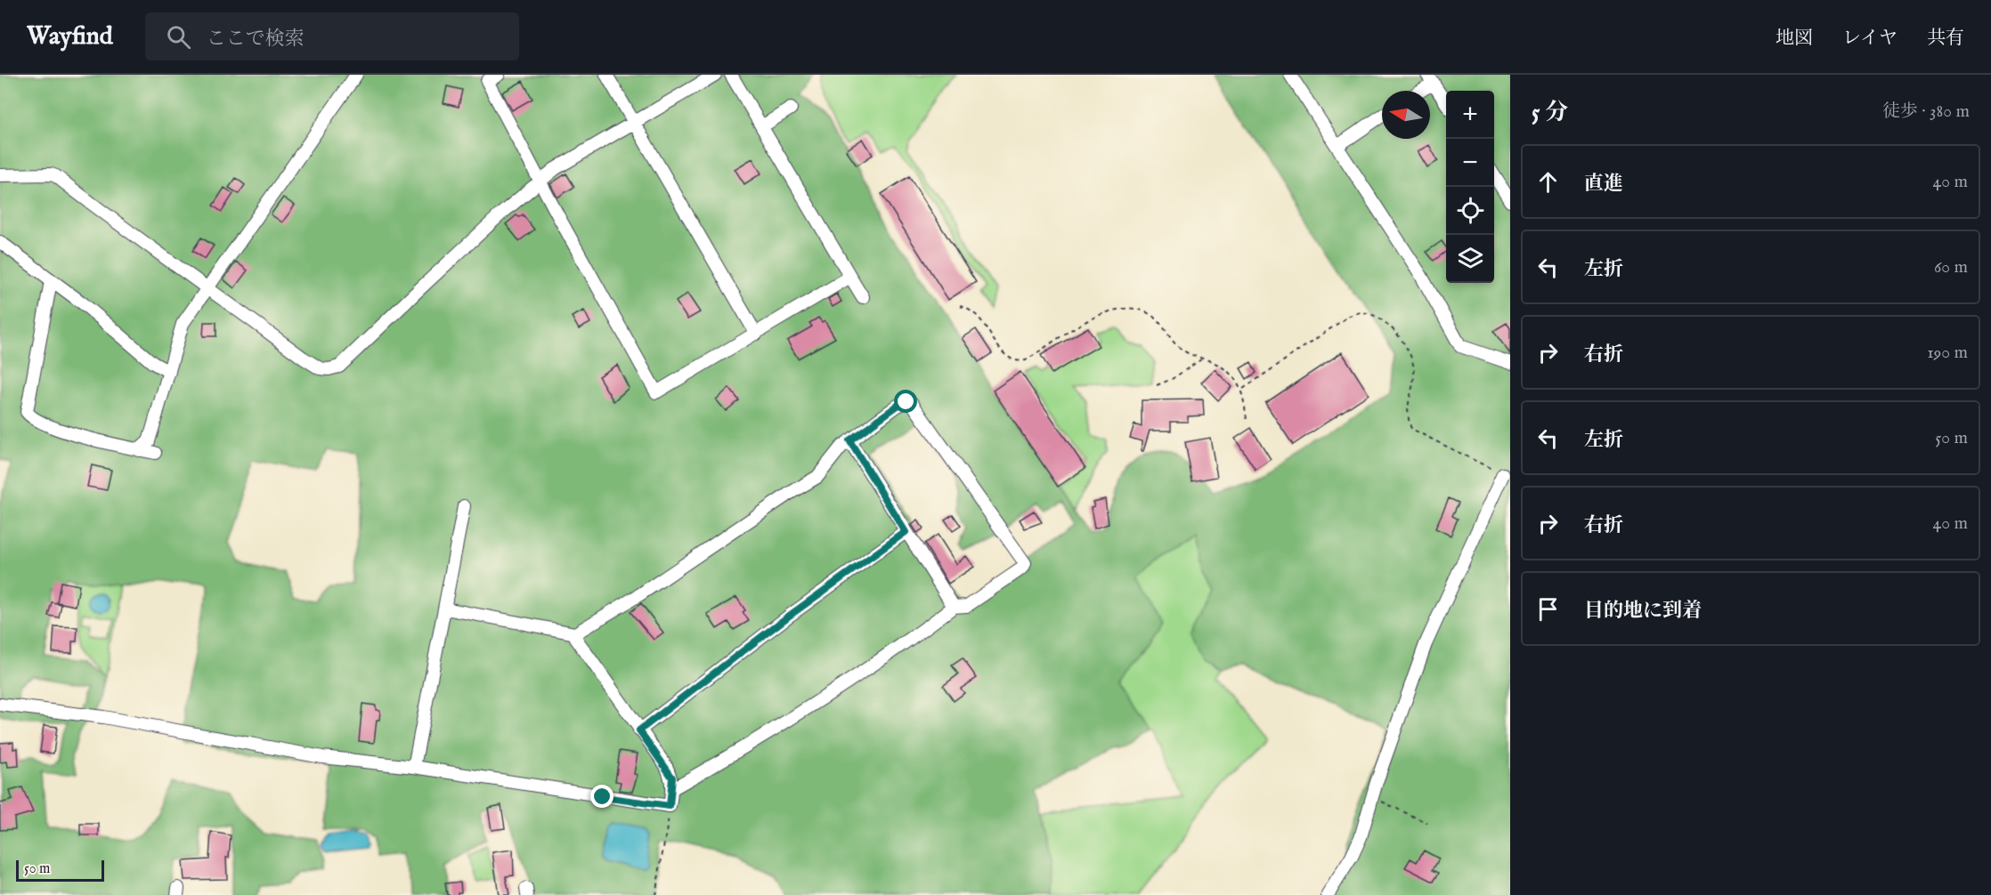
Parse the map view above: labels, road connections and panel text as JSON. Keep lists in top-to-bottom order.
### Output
{
  "scale_bar": "50 m",
  "north": "left",
  "page": {
    "header": "Wayfind",
    "search": "ここで検索",
    "nav": ["地図", "レイヤ", "共有"],
    "heading": ["5 分", "徒歩 · 380 m"],
    "map_buttons": ["+", "−"],
    "list": [
      ["直進", "40 m"],
      ["左折", "60 m"],
      ["右折", "190 m"],
      ["左折", "50 m"],
      ["右折", "40 m"],
      "目的地に到着"
    ],
    "scale": "50 m"
  }
}
